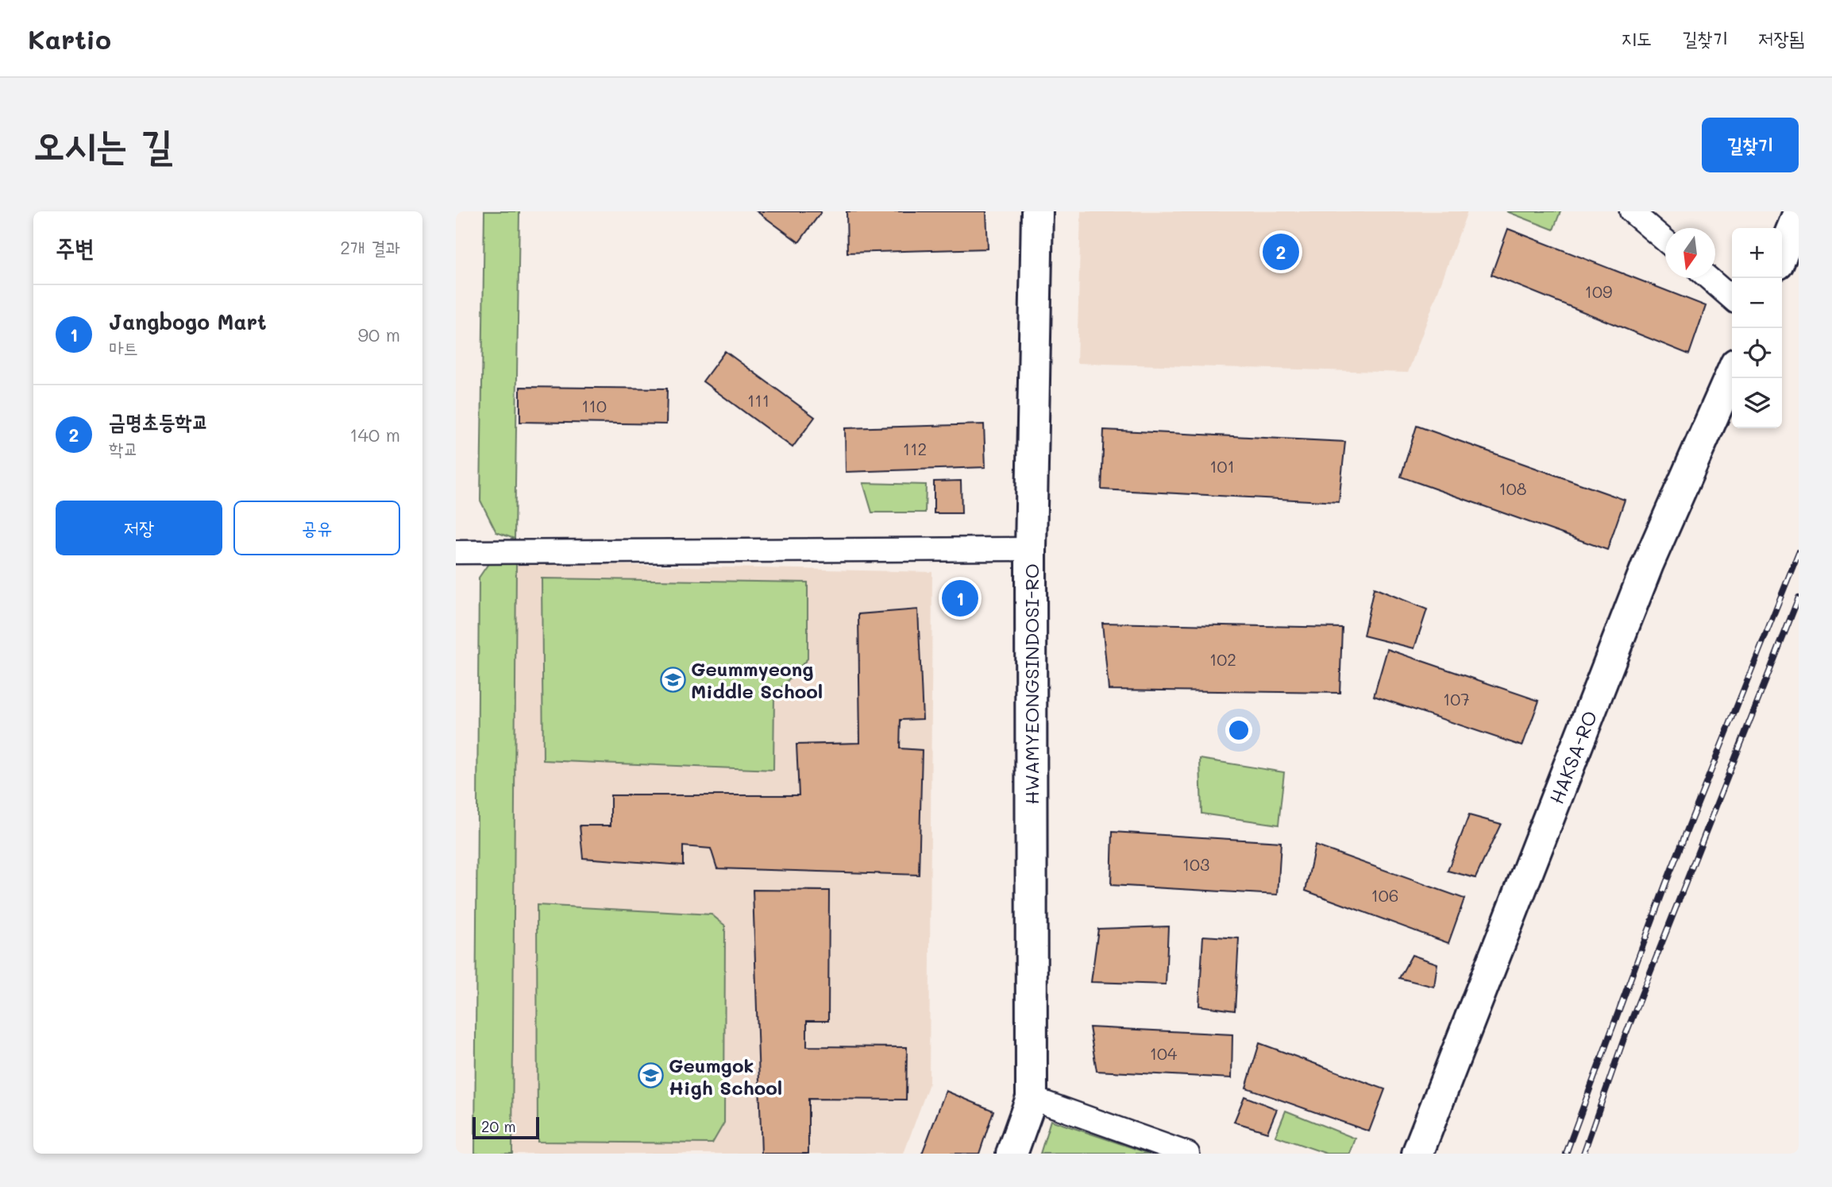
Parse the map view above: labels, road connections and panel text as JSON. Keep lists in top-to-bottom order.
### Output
{
  "streets": {
    "main road": ["HWAMYEONGSINDOSI-RO", "HAKSA-RO"]
  },
  "places": {
    "school or university": ["Geummyeong Middle School", "Geumgok High School"]
  },
  "house_numbers": [
    "109",
    "111",
    "110",
    "112",
    "101",
    "108",
    "102",
    "107",
    "103",
    "106",
    "104"
  ],
  "scale_bar": "20 m",
  "north": "bottom",
  "page": {
    "header": "Kartio",
    "nav": ["지도", "길찾기", "저장됨"],
    "buttons": [
      "길찾기",
      ["저장", "공유"]
    ],
    "title": "오시는 길",
    "heading": ["주변", "2개 결과"],
    "map_buttons": ["+", "−"],
    "pins": ["2", "1"],
    "list": [
      {
        "mark": "1",
        "name": "Jangbogo Mart",
        "note": "마트",
        "value": "90 m"
      },
      {
        "mark": "2",
        "name": "금명초등학교",
        "note": "학교",
        "value": "140 m"
      }
    ],
    "scale": "20 m"
  }
}
